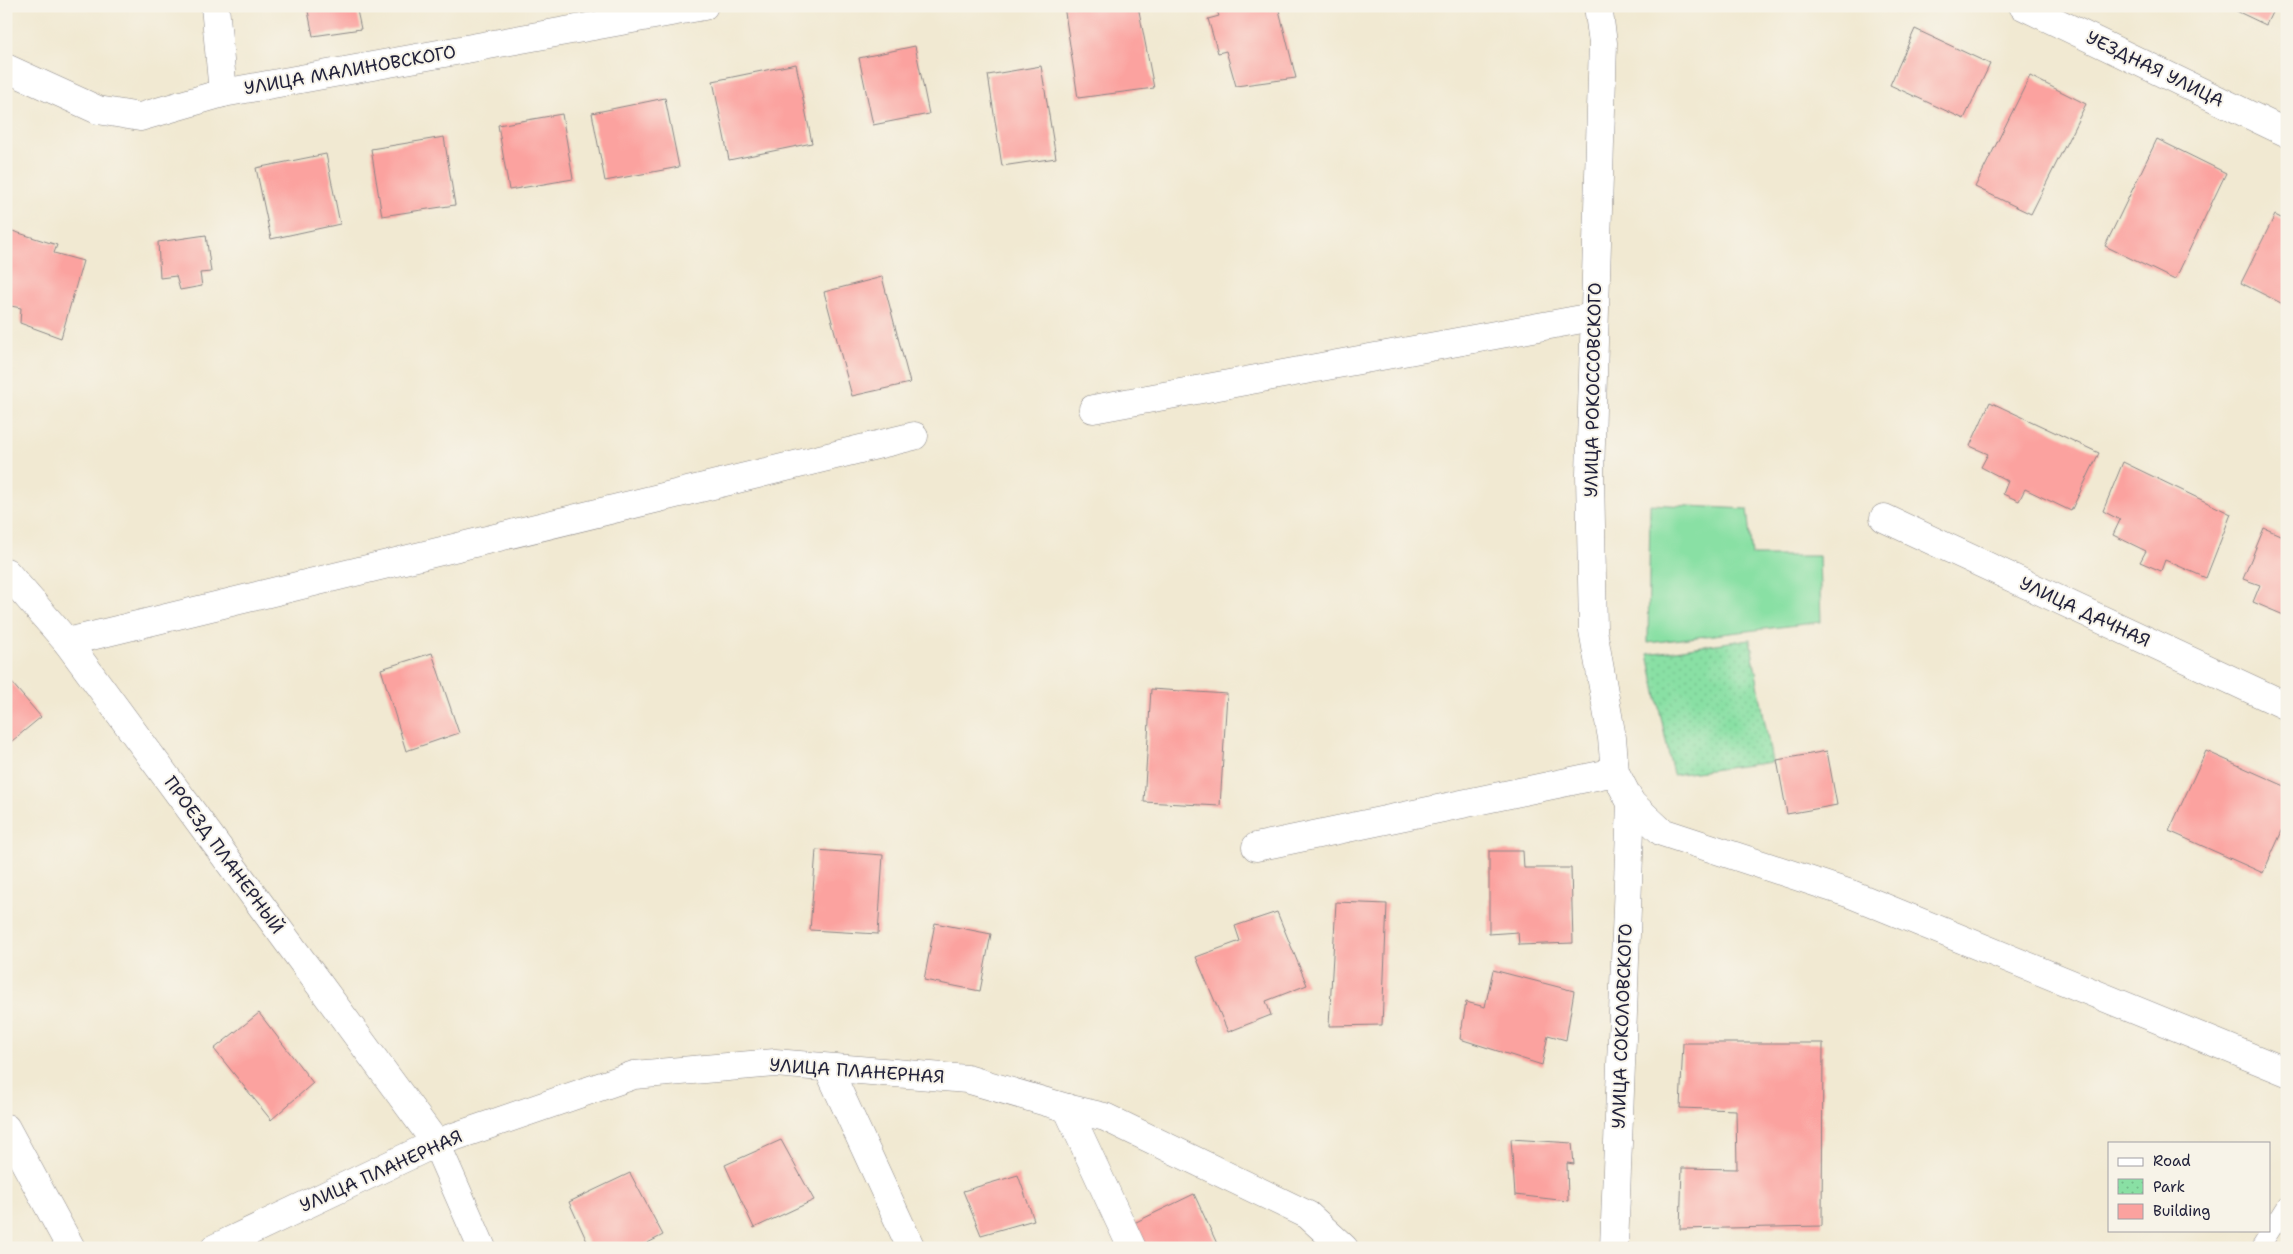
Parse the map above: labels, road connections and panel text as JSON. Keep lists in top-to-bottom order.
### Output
{
  "streets": {
    "street": [
      "УЕЗДНАЯ УЛИЦА",
      "УЛИЦА МАЛИНОВСКОГО",
      "УЛИЦА РОКОССОВСКОГО",
      "УЛИЦА ДАЧНАЯ",
      "ПРОЕЗД ПЛАНЕРНЫЙ",
      "УЛИЦА СОКОЛОВСКОГО",
      "УЛИЦА ПЛАНЕРНАЯ"
    ]
  },
  "crossings": [
    ["УЛИЦА РОКОССОВСКОГО", "УЛИЦА СОКОЛОВСКОГО"],
    ["ПРОЕЗД ПЛАНЕРНЫЙ", "УЛИЦА ПЛАНЕРНАЯ"]
  ],
  "legend": ["Road", "Park", "Building"]
}
